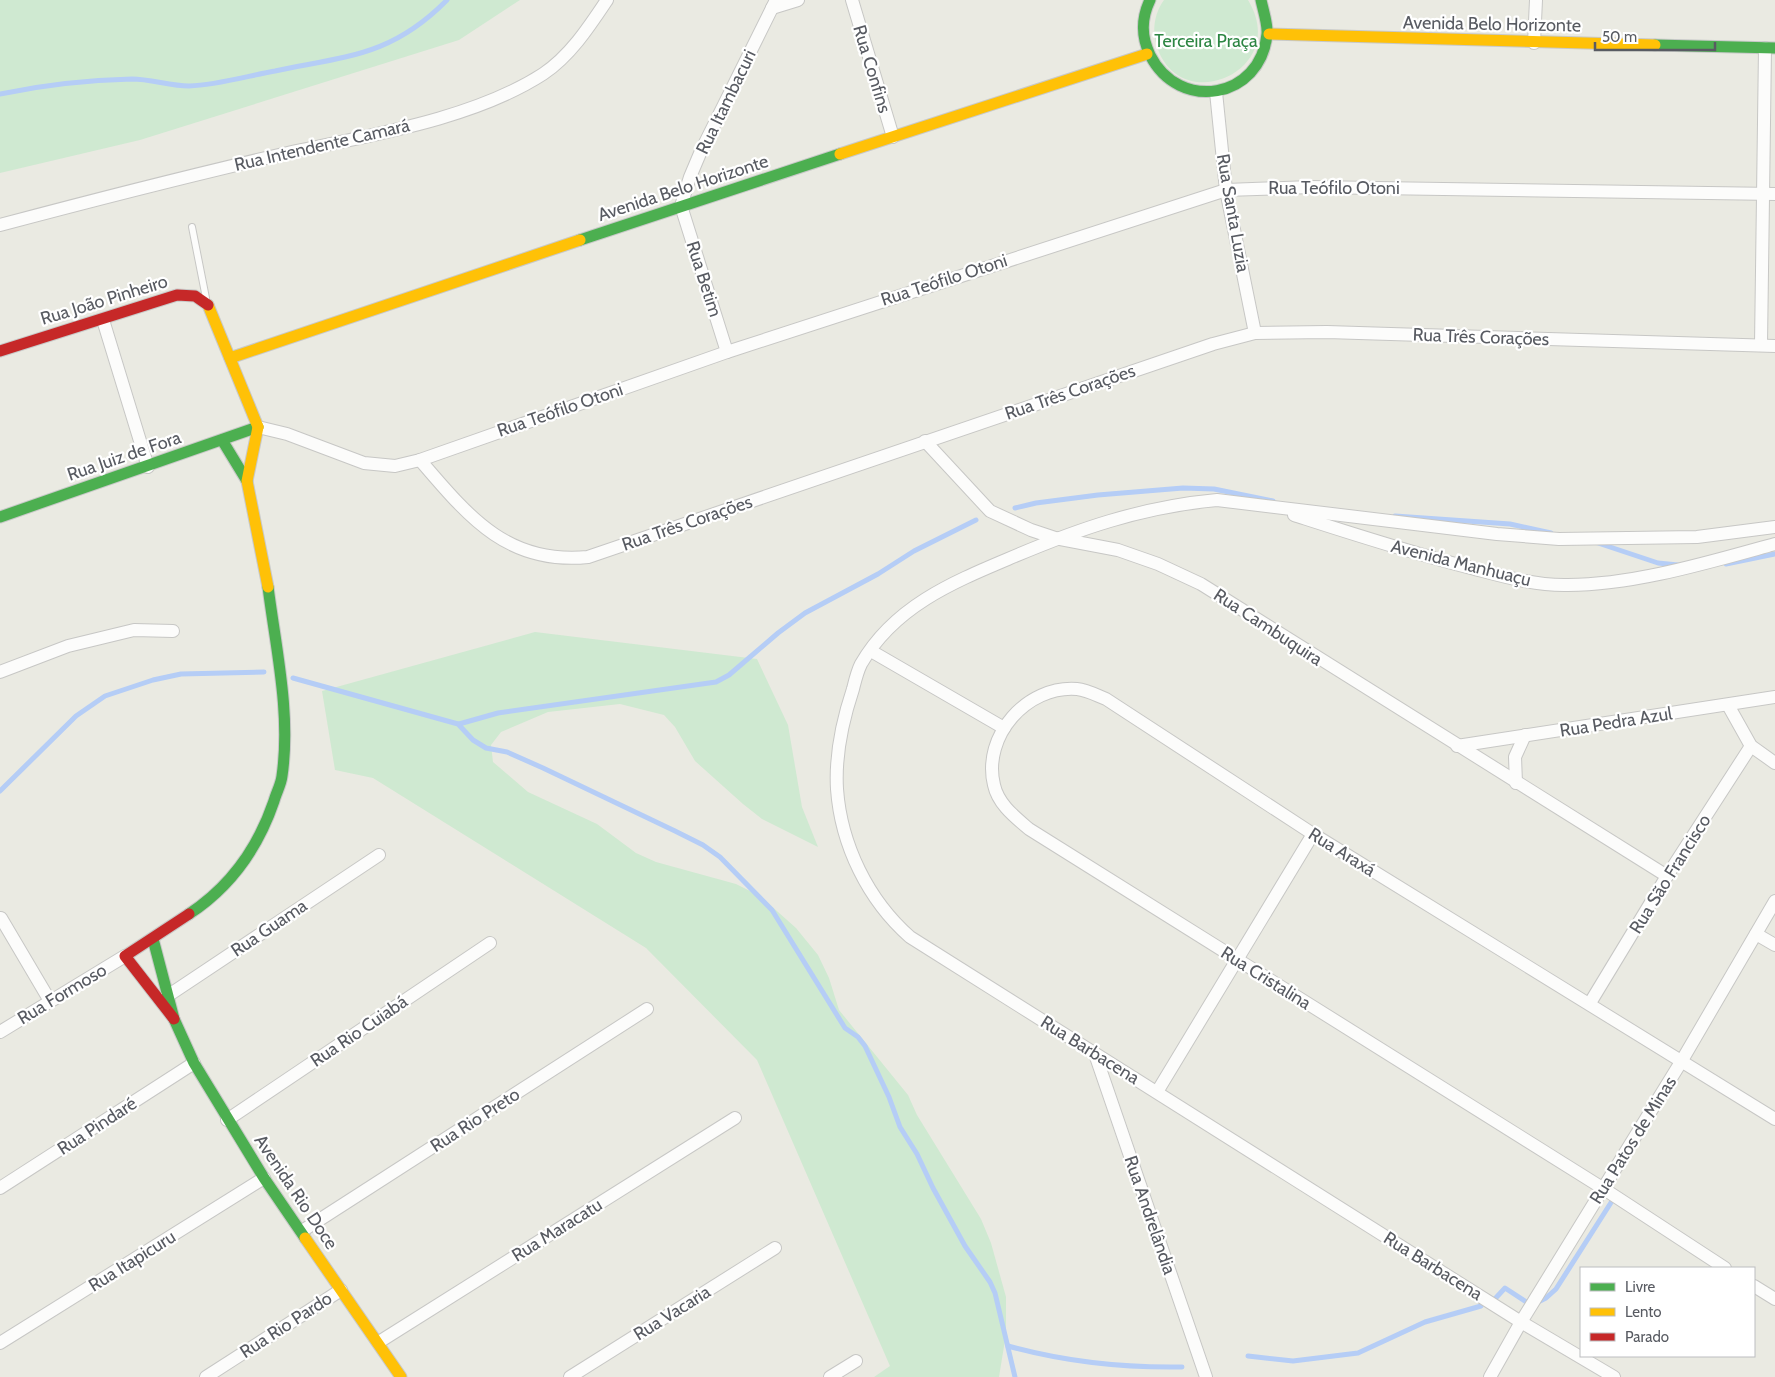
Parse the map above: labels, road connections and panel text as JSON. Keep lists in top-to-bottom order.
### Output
{
  "streets": {
    "street": [
      "Avenida Belo Horizonte",
      "Rua Confins",
      "Rua Itambacuri",
      "Rua Intendente Camará",
      "Rua Teófilo Otoni",
      "Rua Santa Luzia",
      "Rua Betim",
      "Rua João Pinheiro",
      "Rua Três Corações",
      "Rua Juiz de Fora",
      "Avenida Manhuaçu",
      "Rua Cambuquira",
      "Rua Pedra Azul",
      "Rua Araxá",
      "Rua São Francisco",
      "Rua Guama",
      "Rua Cristalina",
      "Rua Formoso",
      "Rua Rio Cuiabá",
      "Rua Barbacena",
      "Rua Rio Preto",
      "Rua Pindaré",
      "Rua Patos de Minas",
      "Avenida Rio Doce",
      "Rua Andrelândia",
      "Rua Maracatu",
      "Rua Itapicuru",
      "Rua Vacaria",
      "Rua Rio Pardo"
    ]
  },
  "crossings": [
    ["Avenida Belo Horizonte", "Rua Confins"],
    ["Avenida Belo Horizonte", "Rua Itambacuri"],
    ["Avenida Belo Horizonte", "Rua Betim"],
    ["Rua Itambacuri", "Rua Betim"],
    ["Rua Teófilo Otoni", "Rua Santa Luzia"],
    ["Rua Teófilo Otoni", "Rua Betim"],
    ["Rua Teófilo Otoni", "Rua Três Corações"],
    ["Rua Teófilo Otoni", "Rua Juiz de Fora"],
    ["Rua Santa Luzia", "Rua Três Corações"],
    ["Avenida Manhuaçu", "Rua Cambuquira"],
    ["Rua Cambuquira", "Rua Pedra Azul"],
    ["Rua Cambuquira", "Rua São Francisco"],
    ["Rua Araxá", "Rua São Francisco"],
    ["Rua Araxá", "Rua Cristalina"],
    ["Rua Araxá", "Rua Patos de Minas"],
    ["Rua Guama", "Avenida Rio Doce"],
    ["Rua Cristalina", "Rua Patos de Minas"],
    ["Rua Formoso", "Avenida Rio Doce"],
    ["Rua Rio Cuiabá", "Avenida Rio Doce"],
    ["Rua Barbacena", "Rua Patos de Minas"],
    ["Rua Barbacena", "Rua Andrelândia"],
    ["Rua Rio Preto", "Avenida Rio Doce"],
    ["Rua Pindaré", "Avenida Rio Doce"],
    ["Avenida Rio Doce", "Rua Maracatu"],
    ["Avenida Rio Doce", "Rua Itapicuru"],
    ["Avenida Rio Doce", "Rua Rio Pardo"]
  ],
  "parks": ["Terceira Praça"],
  "legend": ["Livre", "Lento", "Parado"],
  "scale_bar": "50 m"
}
